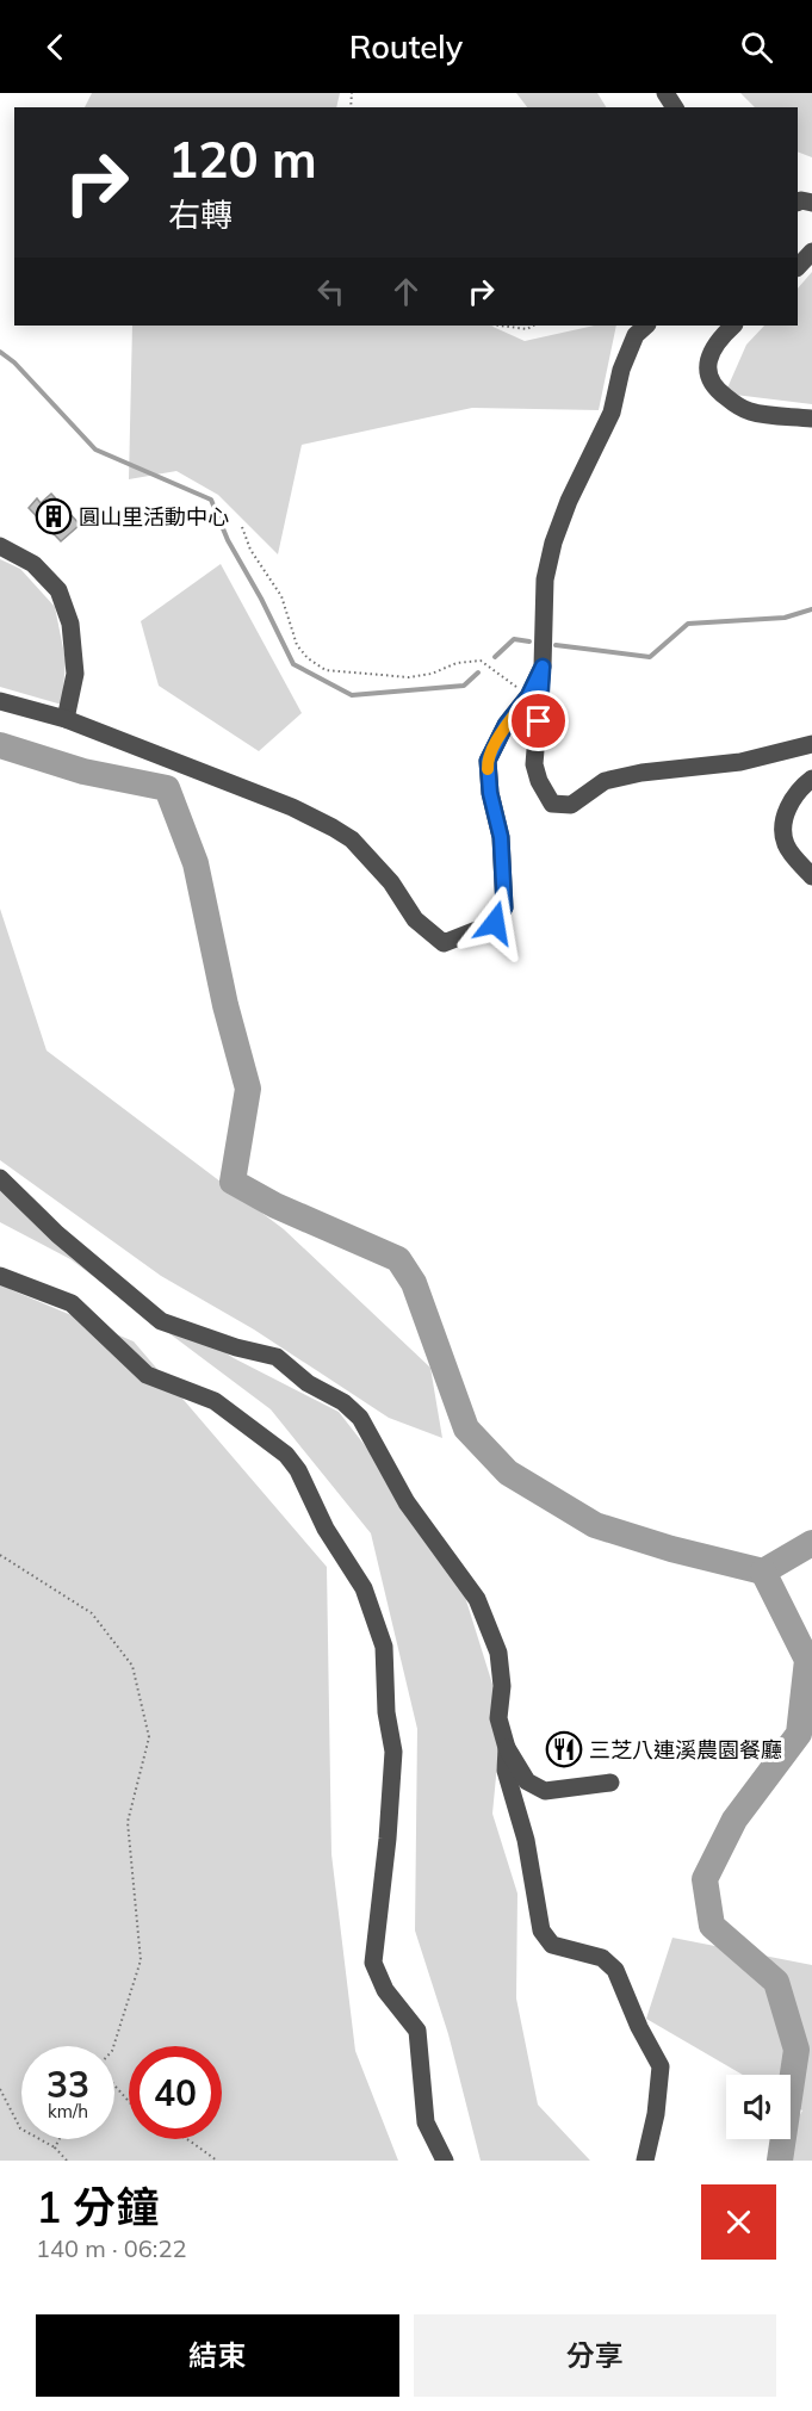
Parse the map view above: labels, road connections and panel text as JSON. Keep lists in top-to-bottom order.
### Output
{
  "places": {
    "building": ["圓山里活動中心"],
    "restaurant": ["三芝八連溪農園餐廳"]
  },
  "page": {
    "header": "Routely",
    "turn": ["120 m", "右轉"],
    "speed": "33 km/h",
    "limit": "40",
    "heading": ["1 分鐘", "140 m · 06:22"],
    "buttons": ["結束", "分享"]
  }
}
